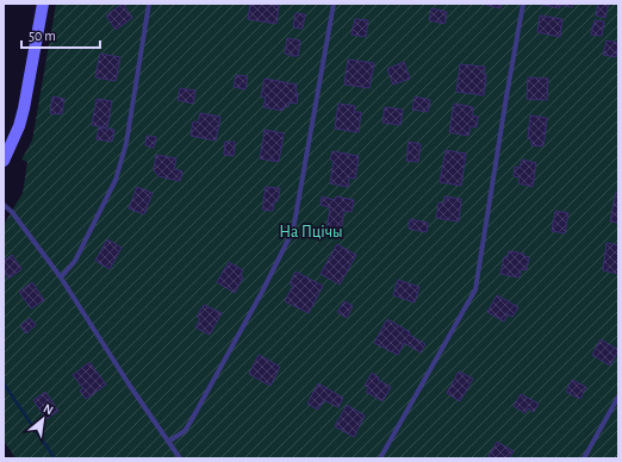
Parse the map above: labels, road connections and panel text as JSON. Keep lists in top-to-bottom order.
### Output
{
  "parks": ["На Пцічы"],
  "scale_bar": "50 m",
  "north": "top right"
}
